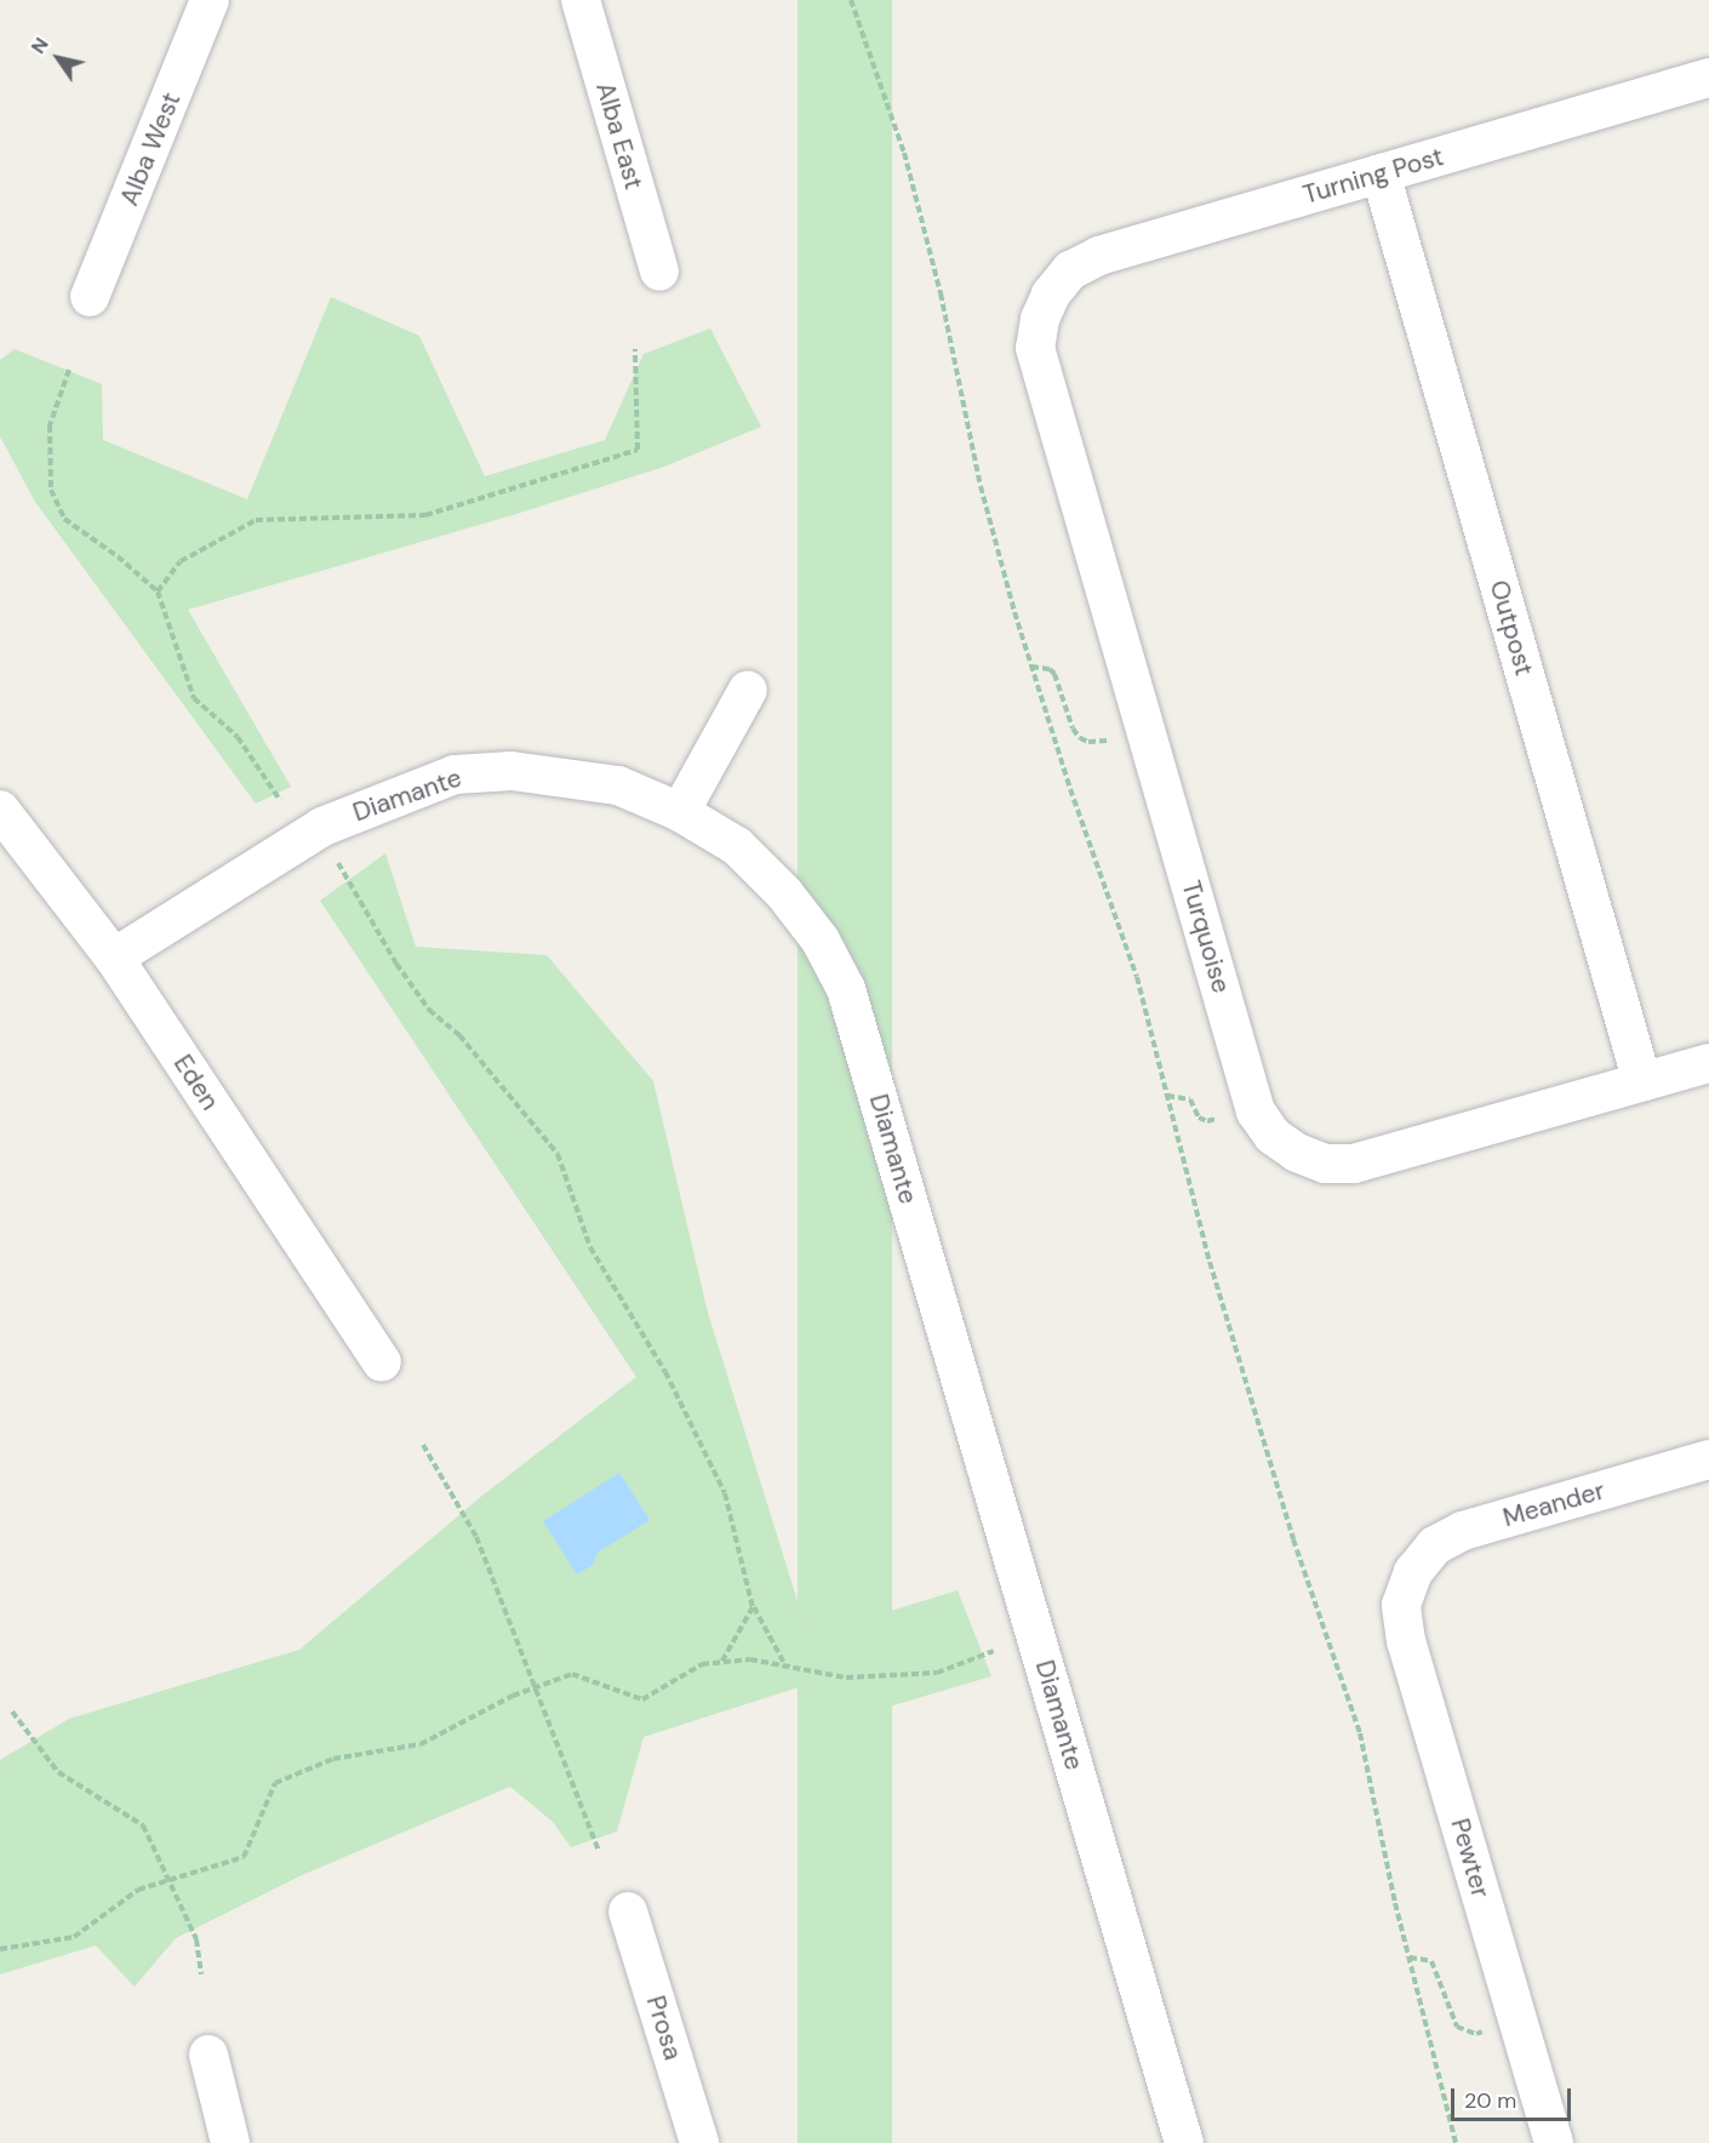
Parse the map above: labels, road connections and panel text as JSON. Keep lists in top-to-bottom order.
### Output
{
  "streets": {
    "street": [
      "Alba East",
      "Alba West",
      "Turning Post",
      "Outpost",
      "Diamante",
      "Turquoise",
      "Eden",
      "Meander",
      "Pewter",
      "Prosa"
    ]
  },
  "crossings": [
    ["Turning Post", "Outpost"],
    ["Turning Post", "Turquoise"],
    ["Outpost", "Turquoise"],
    ["Diamante", "Eden"],
    ["Meander", "Pewter"]
  ],
  "scale_bar": "20 m",
  "north": "top left"
}
